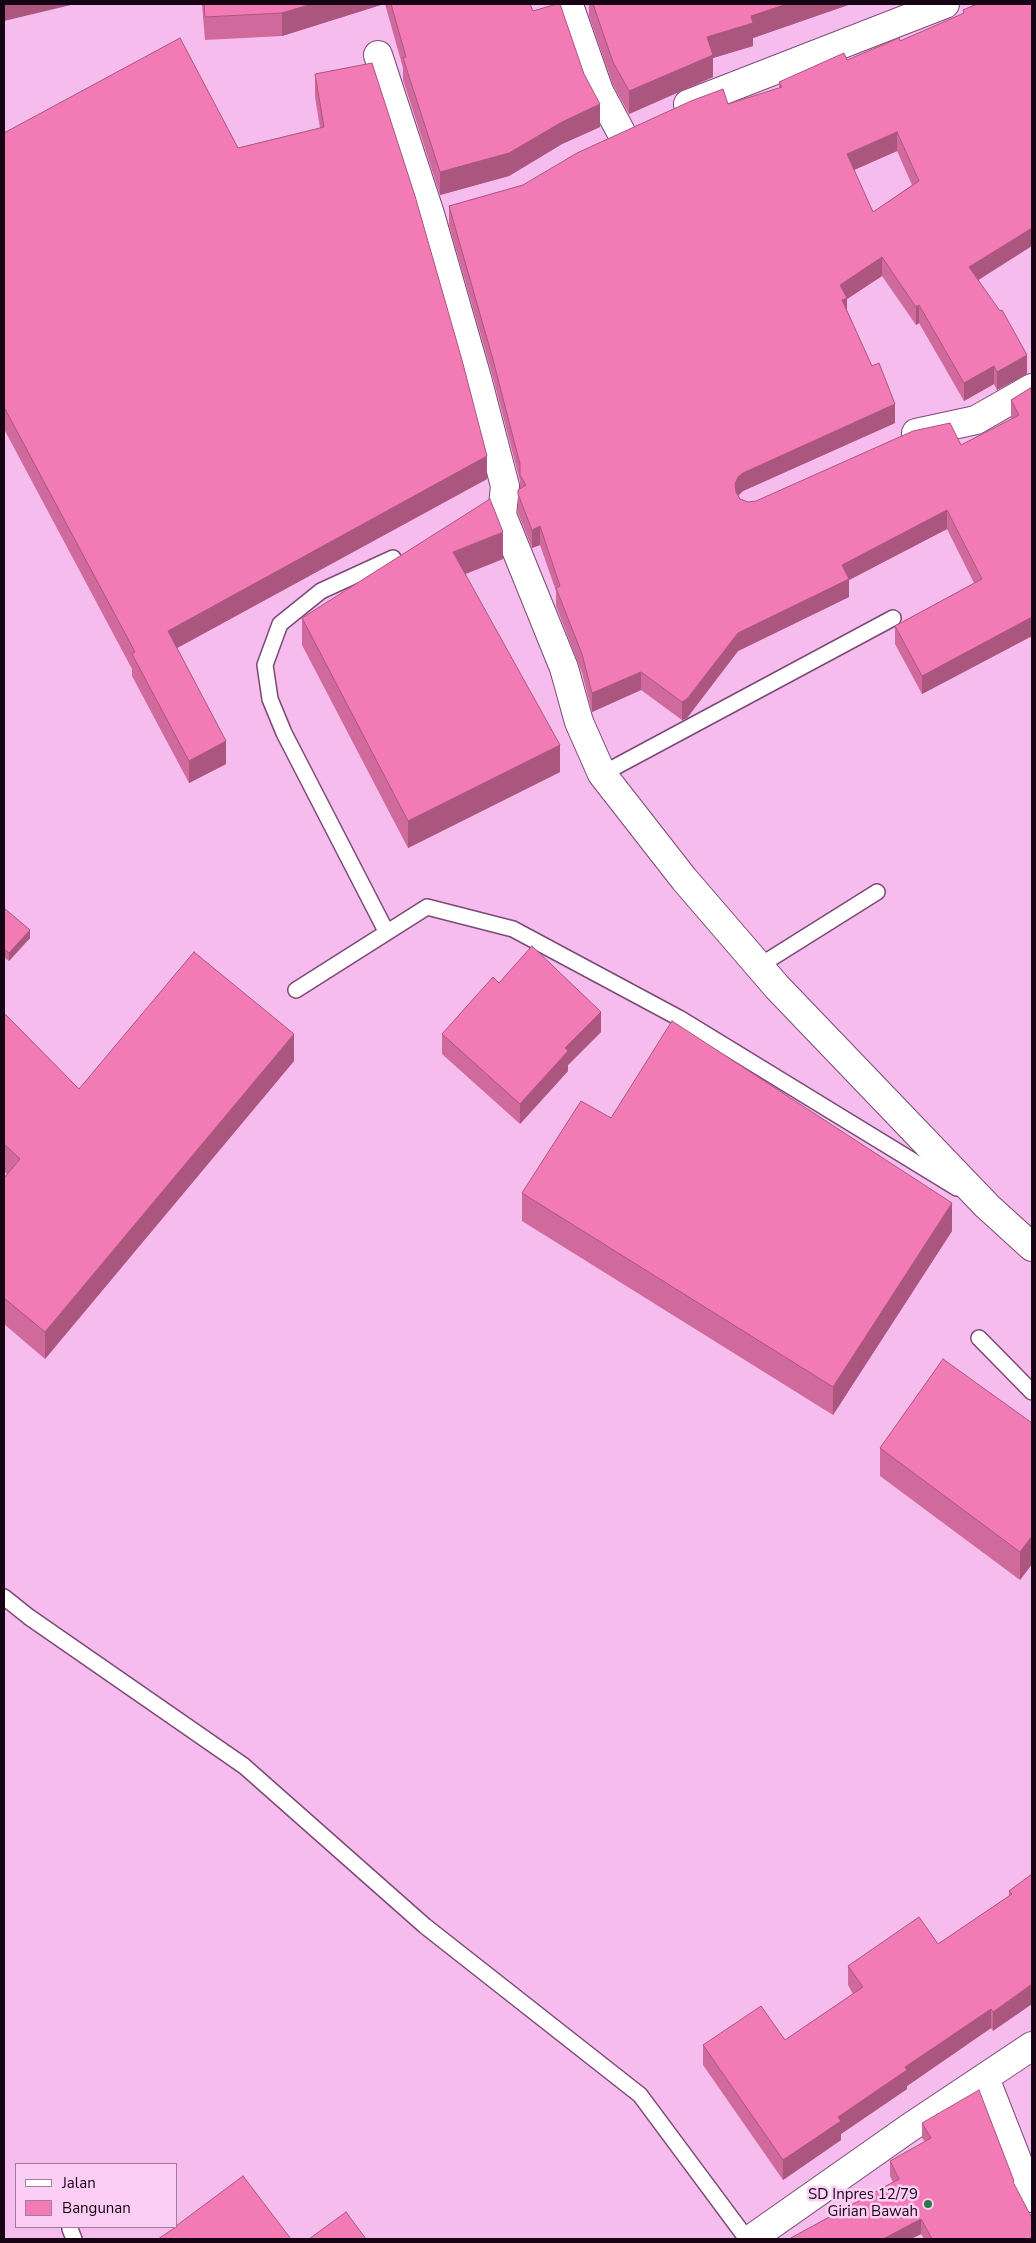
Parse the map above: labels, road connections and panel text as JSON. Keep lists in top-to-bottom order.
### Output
{
  "places": ["SD Inpres 12/79 Girian Bawah"],
  "legend": ["Jalan", "Bangunan"]
}
